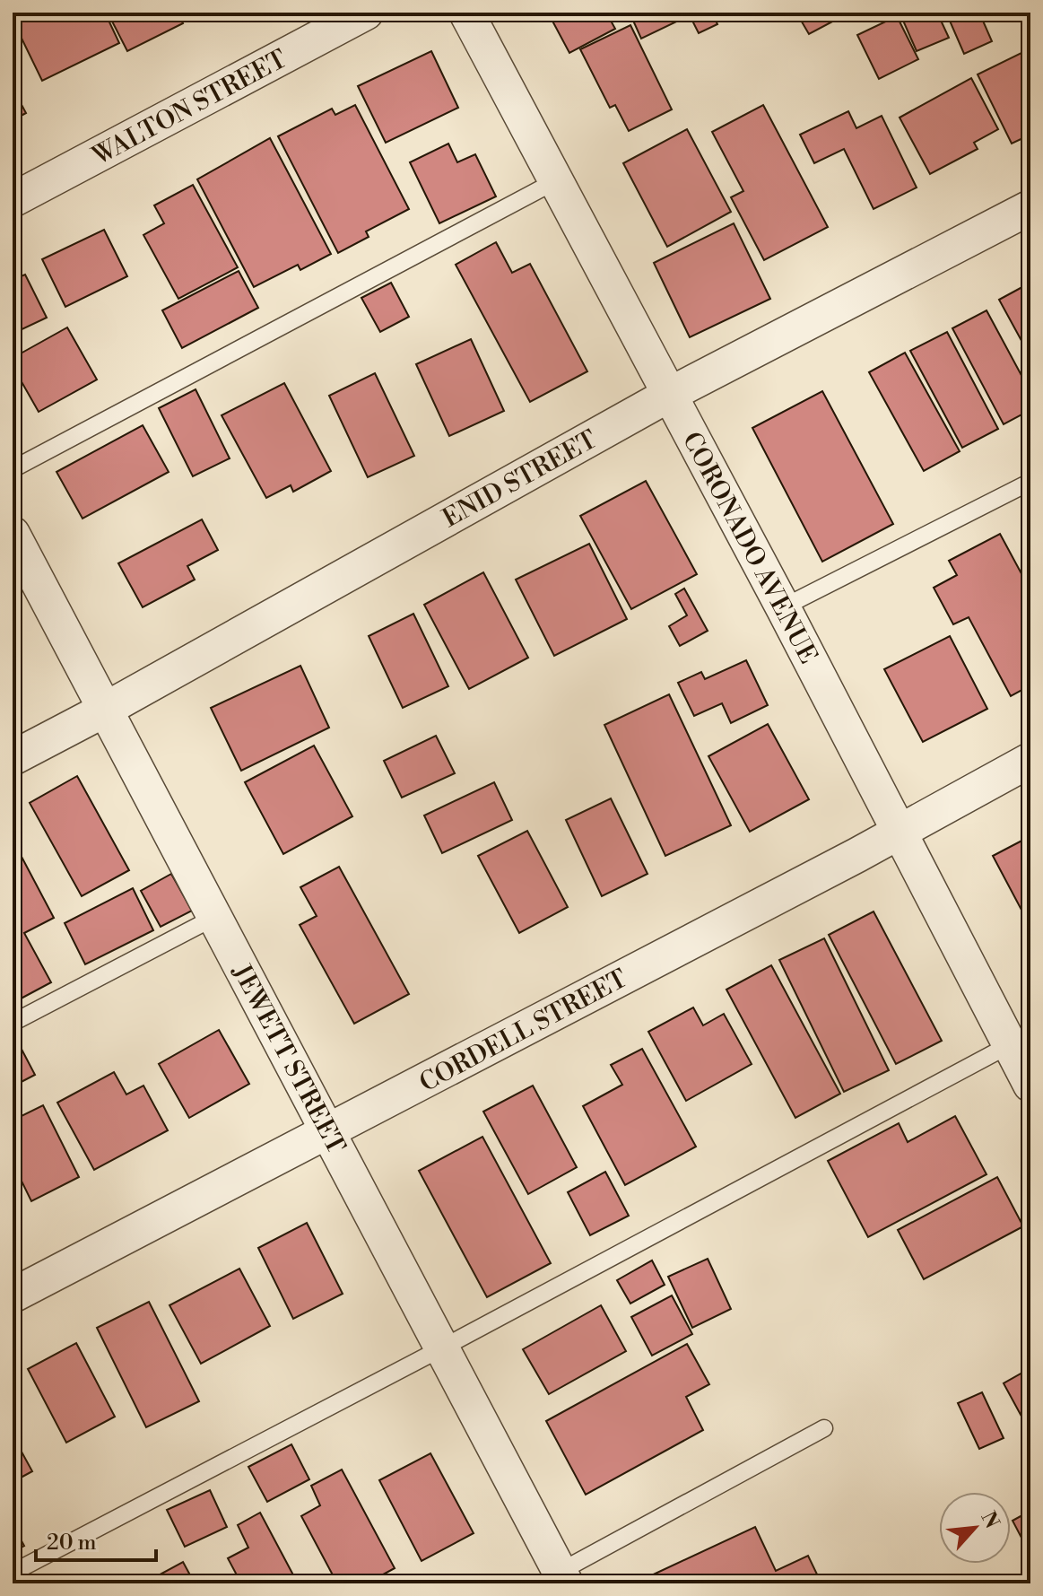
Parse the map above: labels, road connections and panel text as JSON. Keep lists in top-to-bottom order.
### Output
{
  "streets": {
    "street": [
      "WALTON STREET",
      "ENID STREET",
      "CORONADO AVENUE",
      "CORDELL STREET",
      "JEWETT STREET"
    ]
  },
  "crossings": [
    ["ENID STREET", "CORONADO AVENUE"],
    ["ENID STREET", "JEWETT STREET"],
    ["CORONADO AVENUE", "CORDELL STREET"],
    ["CORDELL STREET", "JEWETT STREET"]
  ],
  "scale_bar": "20 m",
  "north": "top right"
}
